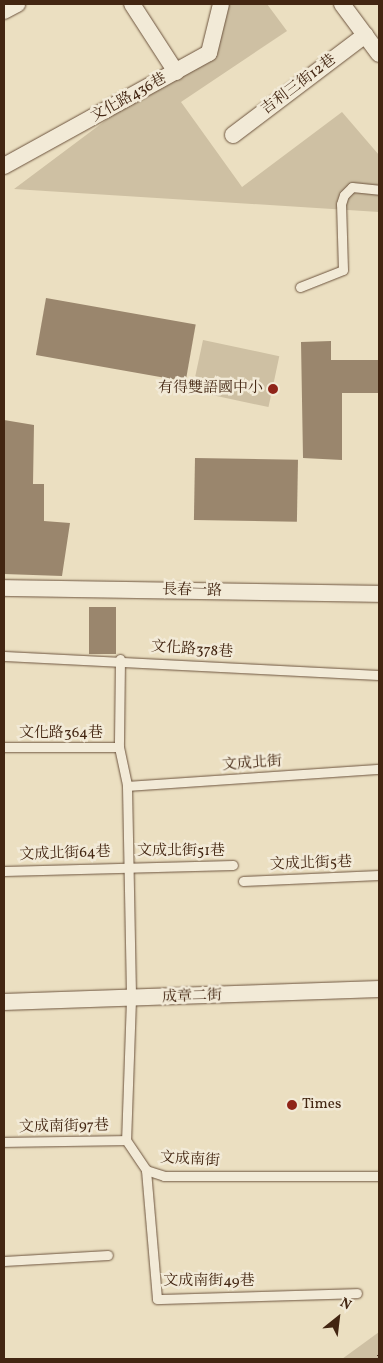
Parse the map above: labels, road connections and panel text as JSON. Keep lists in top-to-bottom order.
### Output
{
  "streets": {
    "street": [
      "吉利三街12巷",
      "文化路436巷",
      "長春一路",
      "成章二街"
    ],
    "lane": [
      "文化路378巷",
      "文化路364巷",
      "文成北街",
      "文成北街51巷",
      "文成北街64巷",
      "文成北街5巷",
      "文成南街97巷",
      "文成南街",
      "文成南街49巷"
    ]
  },
  "crossings": [
    ["文成北街51巷", "文成北街64巷"],
    ["文成南街97巷", "文成南街"],
    ["文成南街", "文成南街49巷"]
  ],
  "places": ["有得雙語國中小", "Times"],
  "north": "top right"
}
